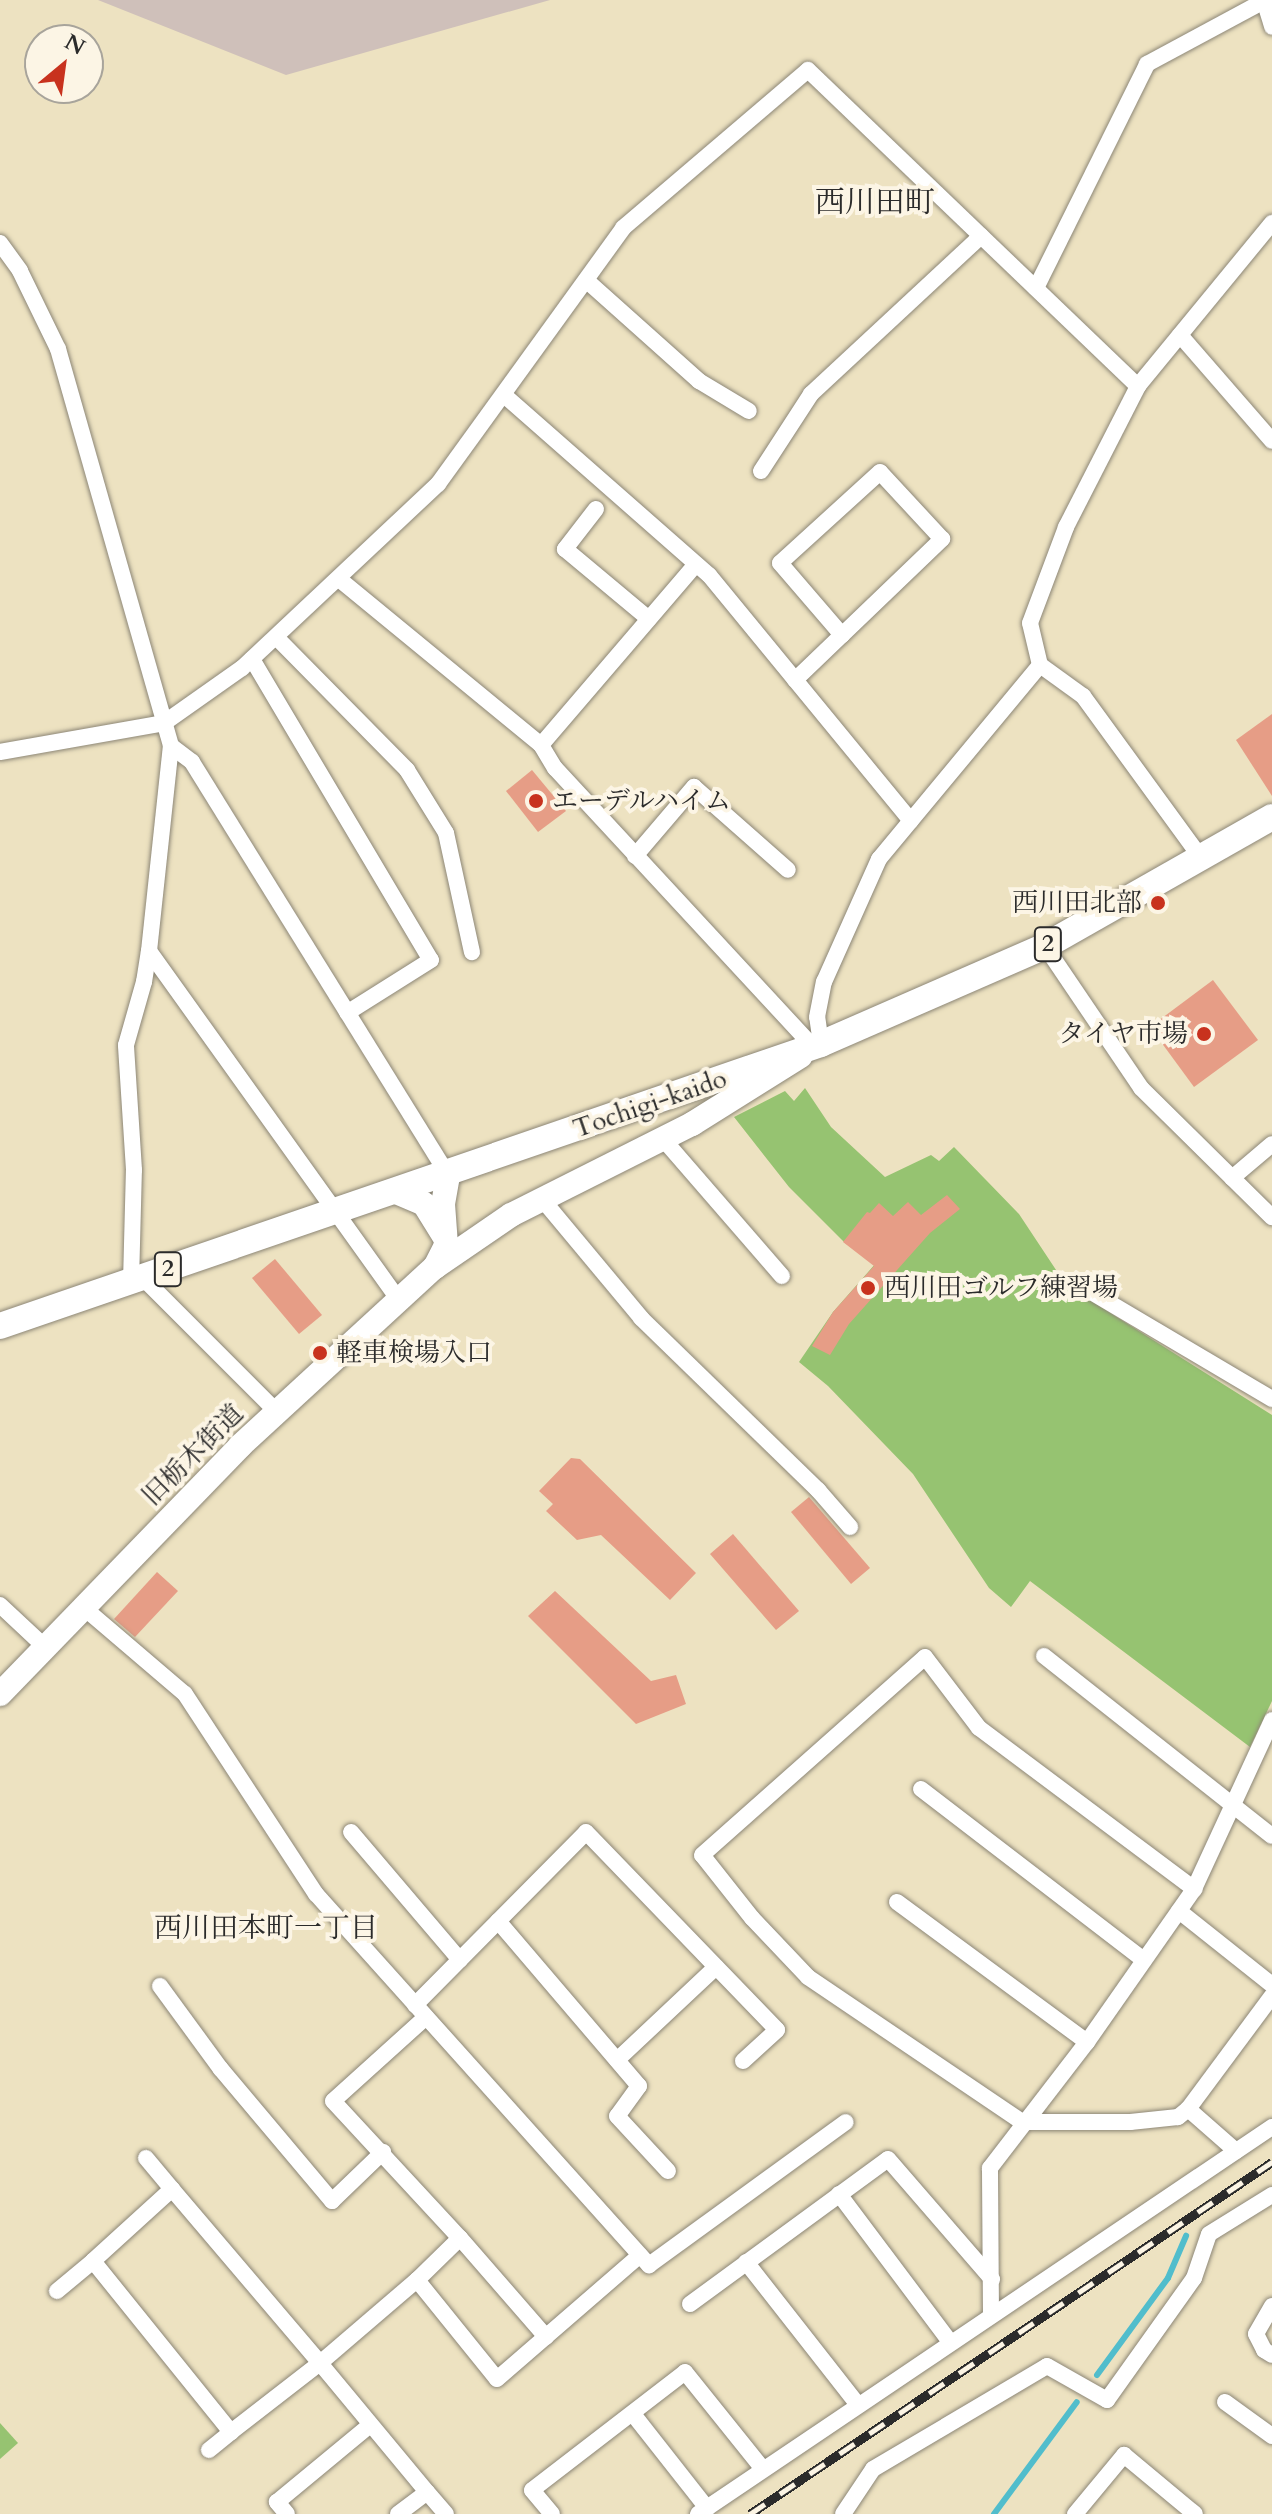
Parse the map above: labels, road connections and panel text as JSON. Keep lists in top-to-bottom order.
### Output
{
  "streets": {
    "main road": ["2", "Tochigi-kaido", "旧栃木街道"]
  },
  "crossings": [
    ["Tochigi-kaido", "旧栃木街道"]
  ],
  "districts": ["西川田町", "西川田本町一丁目"],
  "places": [
    "エーデルハイム",
    "西川田北部",
    "タイヤ市場",
    "西川田ゴルフ練習場",
    "軽車検場入口"
  ],
  "north": "top right"
}
